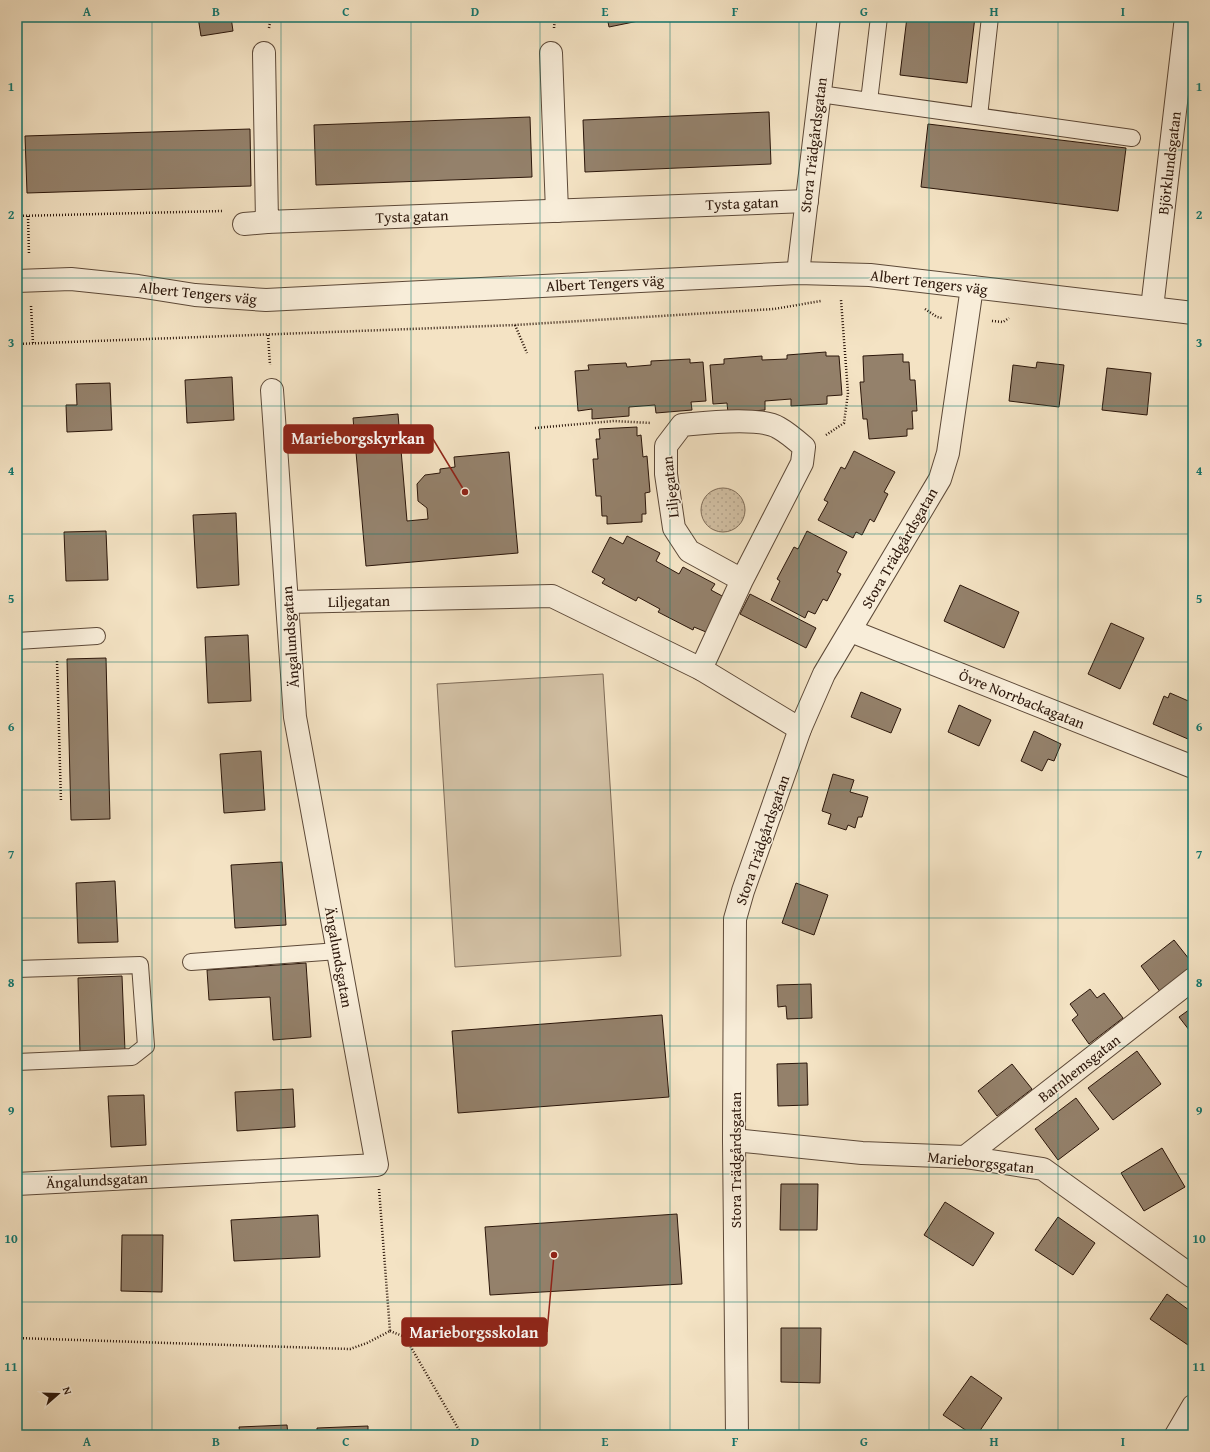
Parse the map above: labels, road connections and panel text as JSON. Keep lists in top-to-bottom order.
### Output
{
  "streets": {
    "street": [
      "Stora Trädgårdsgatan",
      "Björklundsgatan",
      "Tysta gatan",
      "Albert Tengers väg",
      "Liljegatan",
      "Ängalundsgatan",
      "Övre Norrbackagatan",
      "Barnhemsgatan",
      "Marieborgsgatan"
    ]
  },
  "crossings": [
    ["Stora Trädgårdsgatan", "Tysta gatan"],
    ["Stora Trädgårdsgatan", "Albert Tengers väg"],
    ["Stora Trädgårdsgatan", "Liljegatan"],
    ["Stora Trädgårdsgatan", "Övre Norrbackagatan"],
    ["Stora Trädgårdsgatan", "Marieborgsgatan"],
    ["Björklundsgatan", "Albert Tengers väg"],
    ["Liljegatan", "Ängalundsgatan"],
    ["Barnhemsgatan", "Marieborgsgatan"]
  ],
  "places": ["Marieborgskyrkan", "Marieborgsskolan"],
  "north": "right",
  "grid": {
    "columns": [
      "A",
      "B",
      "C",
      "D",
      "E",
      "F",
      "G",
      "H",
      "I"
    ],
    "rows": [
      "1",
      "2",
      "3",
      "4",
      "5",
      "6",
      "7",
      "8",
      "9",
      "10",
      "11"
    ]
  }
}
